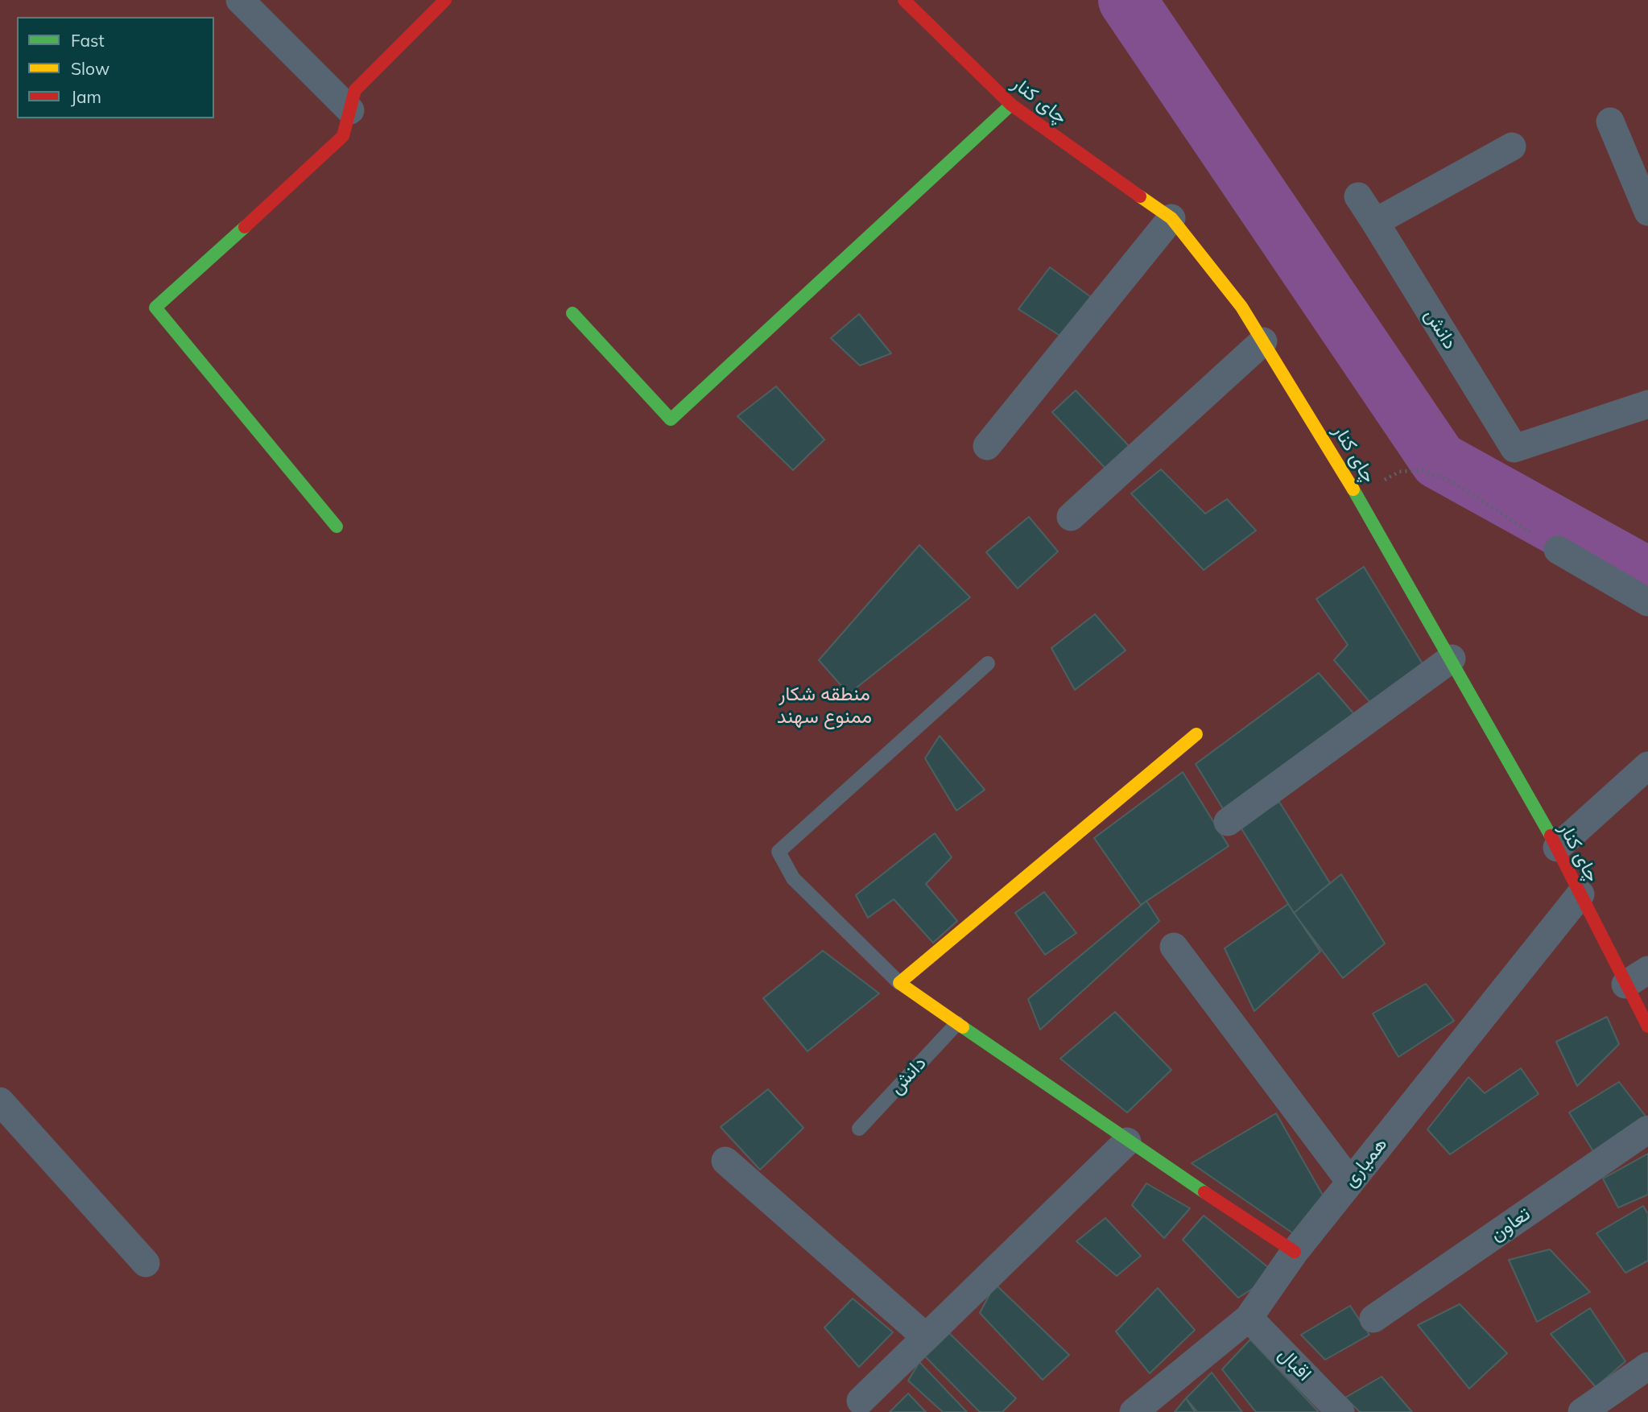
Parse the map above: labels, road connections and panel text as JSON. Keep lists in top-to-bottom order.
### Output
{
  "streets": {
    "street": [
      "چای کنار",
      "دانش",
      "همیاری",
      "تعاون",
      "اقبال"
    ]
  },
  "crossings": [
    ["چای کنار", "همیاری"],
    ["همیاری", "اقبال"]
  ],
  "parks": ["منطقه شکار ممنوع سهند"],
  "legend": ["Fast", "Slow", "Jam"]
}
